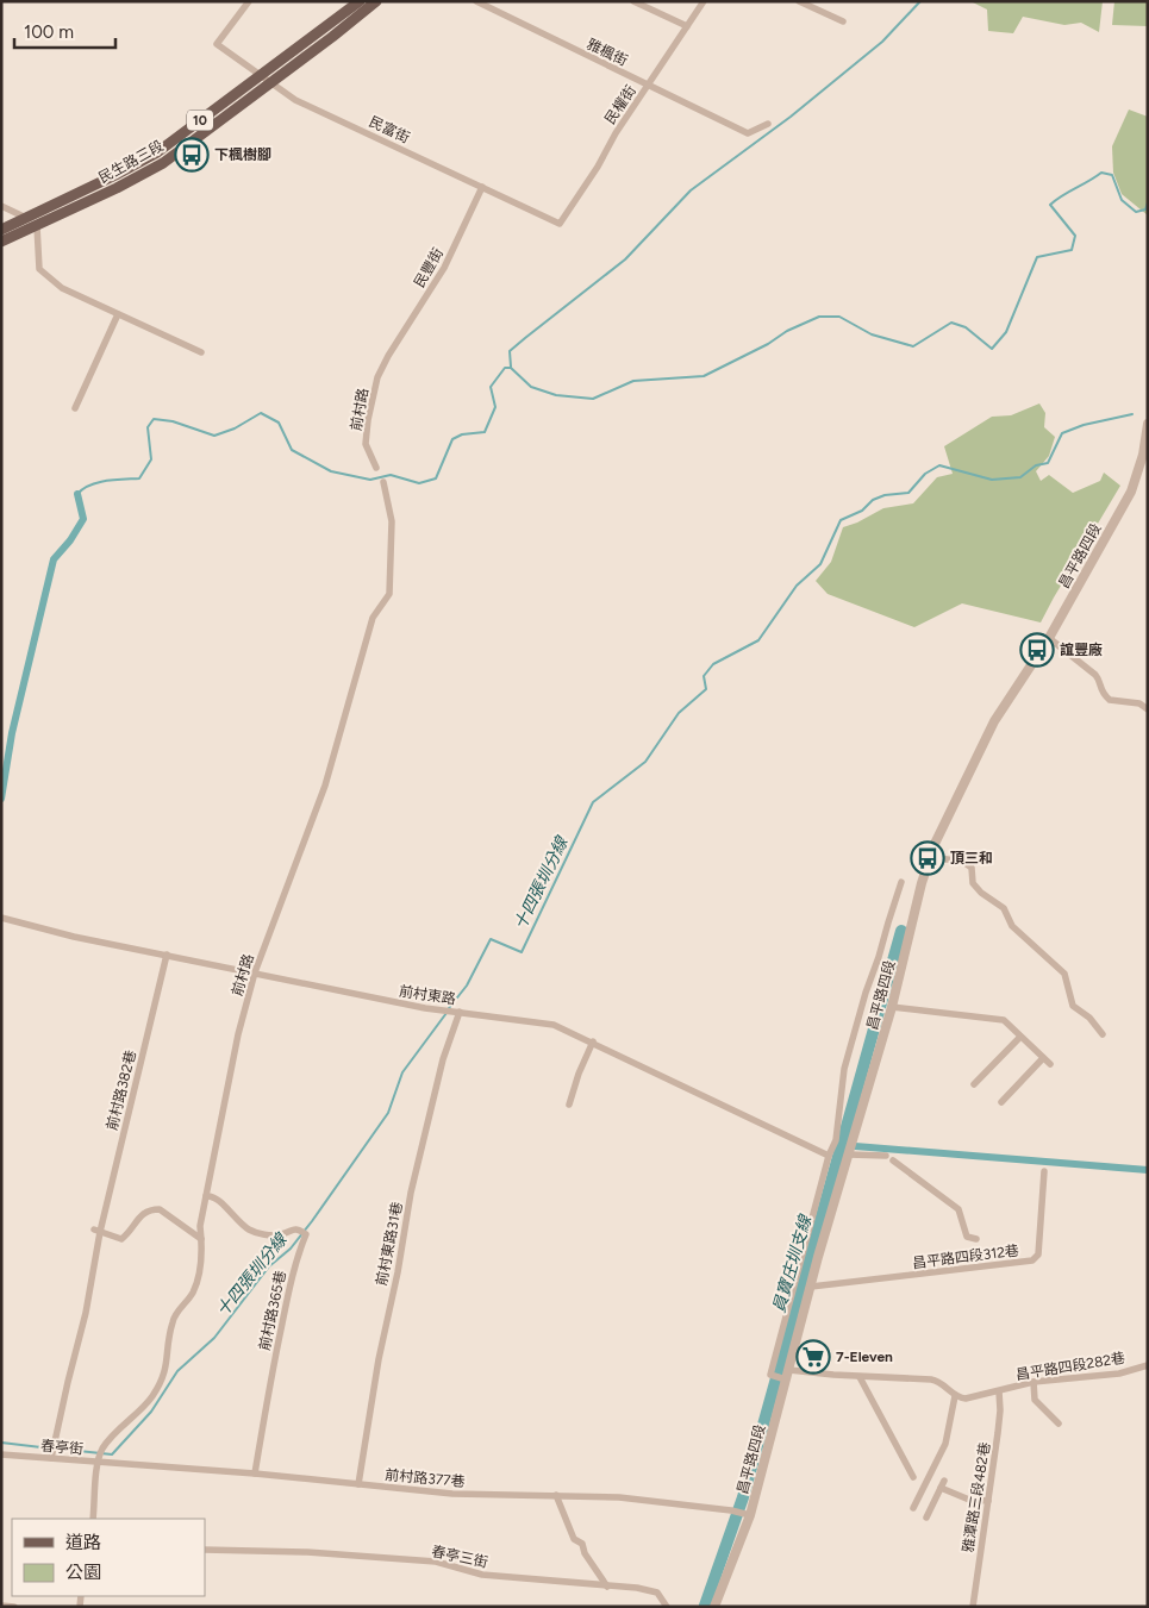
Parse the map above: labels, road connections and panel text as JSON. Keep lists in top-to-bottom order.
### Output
{
  "streets": {
    "main road": ["10", "民生路三段"],
    "street": [
      "雅楓街",
      "民權街",
      "民富街",
      "民豐街",
      "前村路",
      "昌平路四段",
      "前村東路",
      "前村路382巷",
      "前村東路31巷",
      "昌平路四段312巷",
      "前村路365巷",
      "昌平路四段282巷",
      "春亭街",
      "前村路377巷",
      "雅潭路三段482巷",
      "春亭三街"
    ]
  },
  "crossings": [
    ["雅楓街", "民權街"],
    ["民權街", "民富街"],
    ["民富街", "民生路三段"],
    ["民富街", "民豐街"],
    ["民豐街", "前村路"],
    ["前村路", "前村東路"],
    ["前村路", "前村路365巷"],
    ["前村路", "春亭街"],
    ["前村路", "前村路377巷"],
    ["昌平路四段", "昌平路四段312巷"],
    ["昌平路四段", "前村路377巷"],
    ["前村東路", "前村路382巷"],
    ["前村東路", "前村東路31巷"],
    ["前村路382巷", "春亭街"],
    ["前村東路31巷", "前村路377巷"],
    ["前村路365巷", "前村路377巷"],
    ["昌平路四段282巷", "雅潭路三段482巷"],
    ["春亭街", "前村路377巷"]
  ],
  "water": ["十四張圳分線", "員寶庄圳支線"],
  "places": {
    "bus stop": ["下楓樹腳", "誼豐廠", "頂三和"],
    "supermarket": ["7-Eleven"]
  },
  "legend": ["道路", "公園"],
  "scale_bar": "100 m"
}
